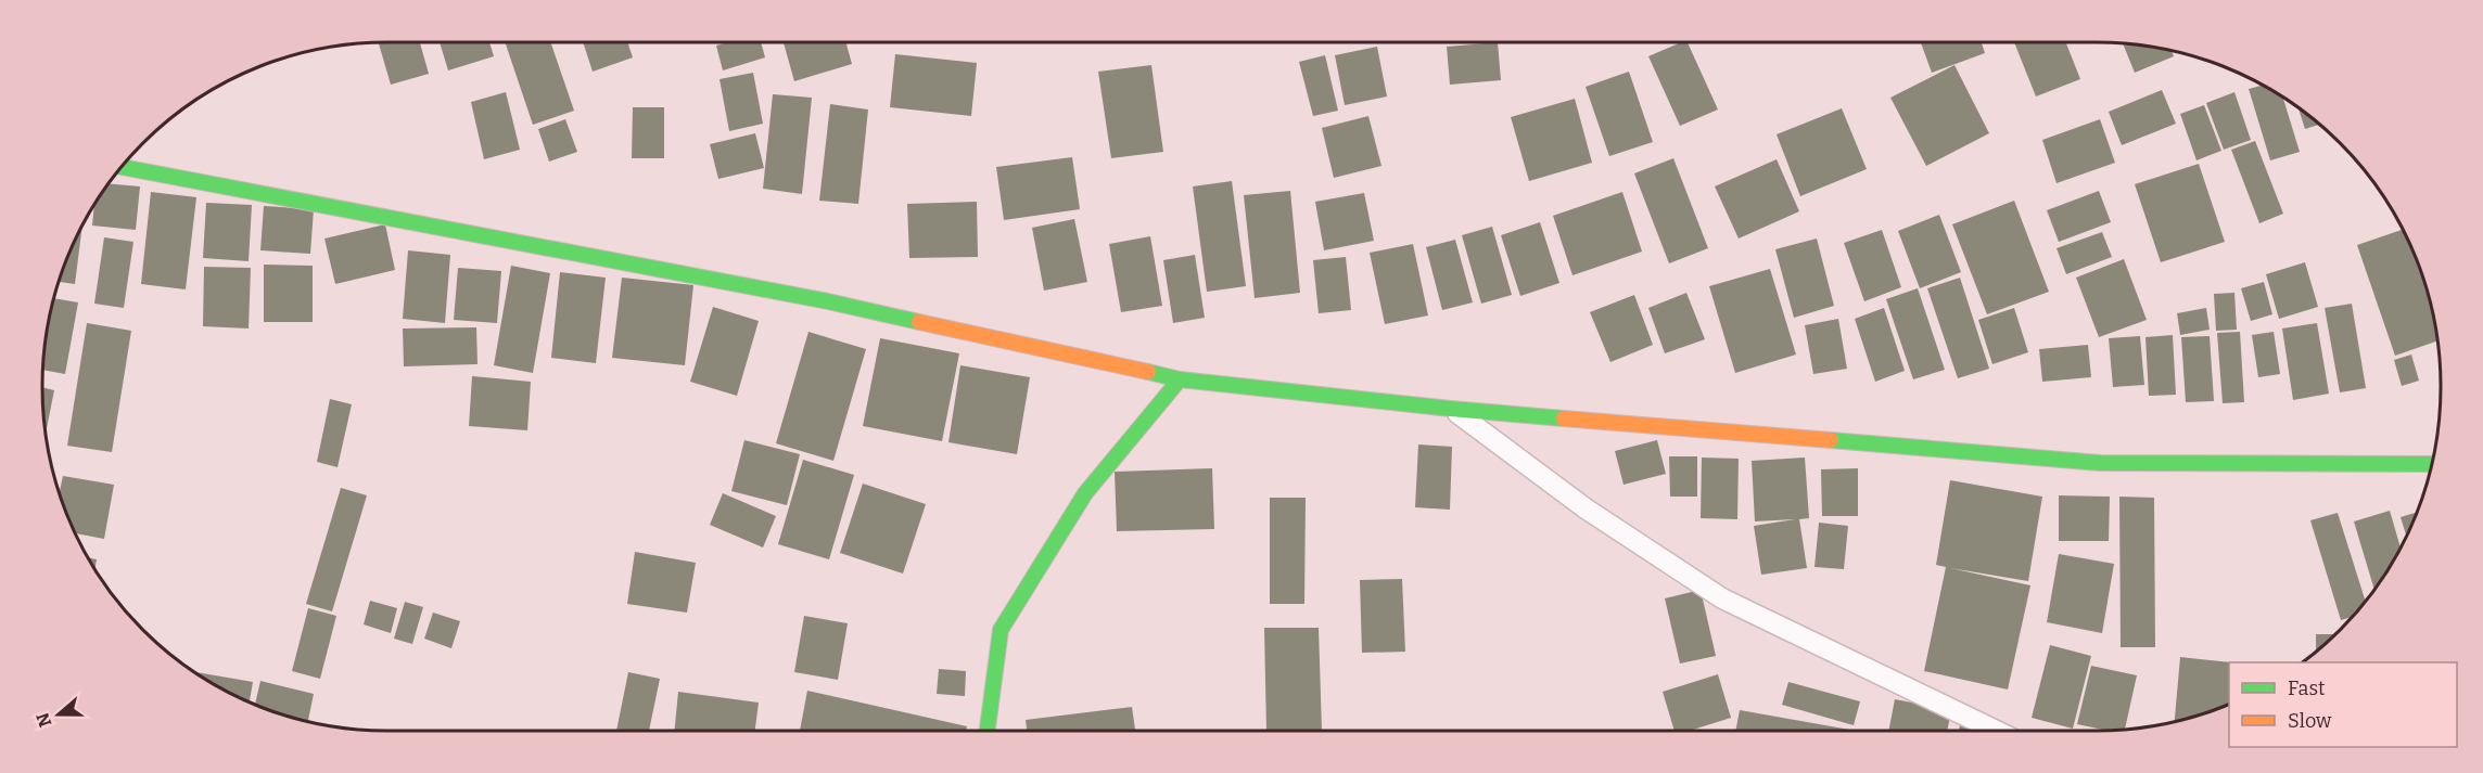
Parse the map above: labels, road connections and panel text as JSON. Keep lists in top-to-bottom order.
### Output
{
  "legend": ["Fast", "Slow"],
  "north": "left"
}
